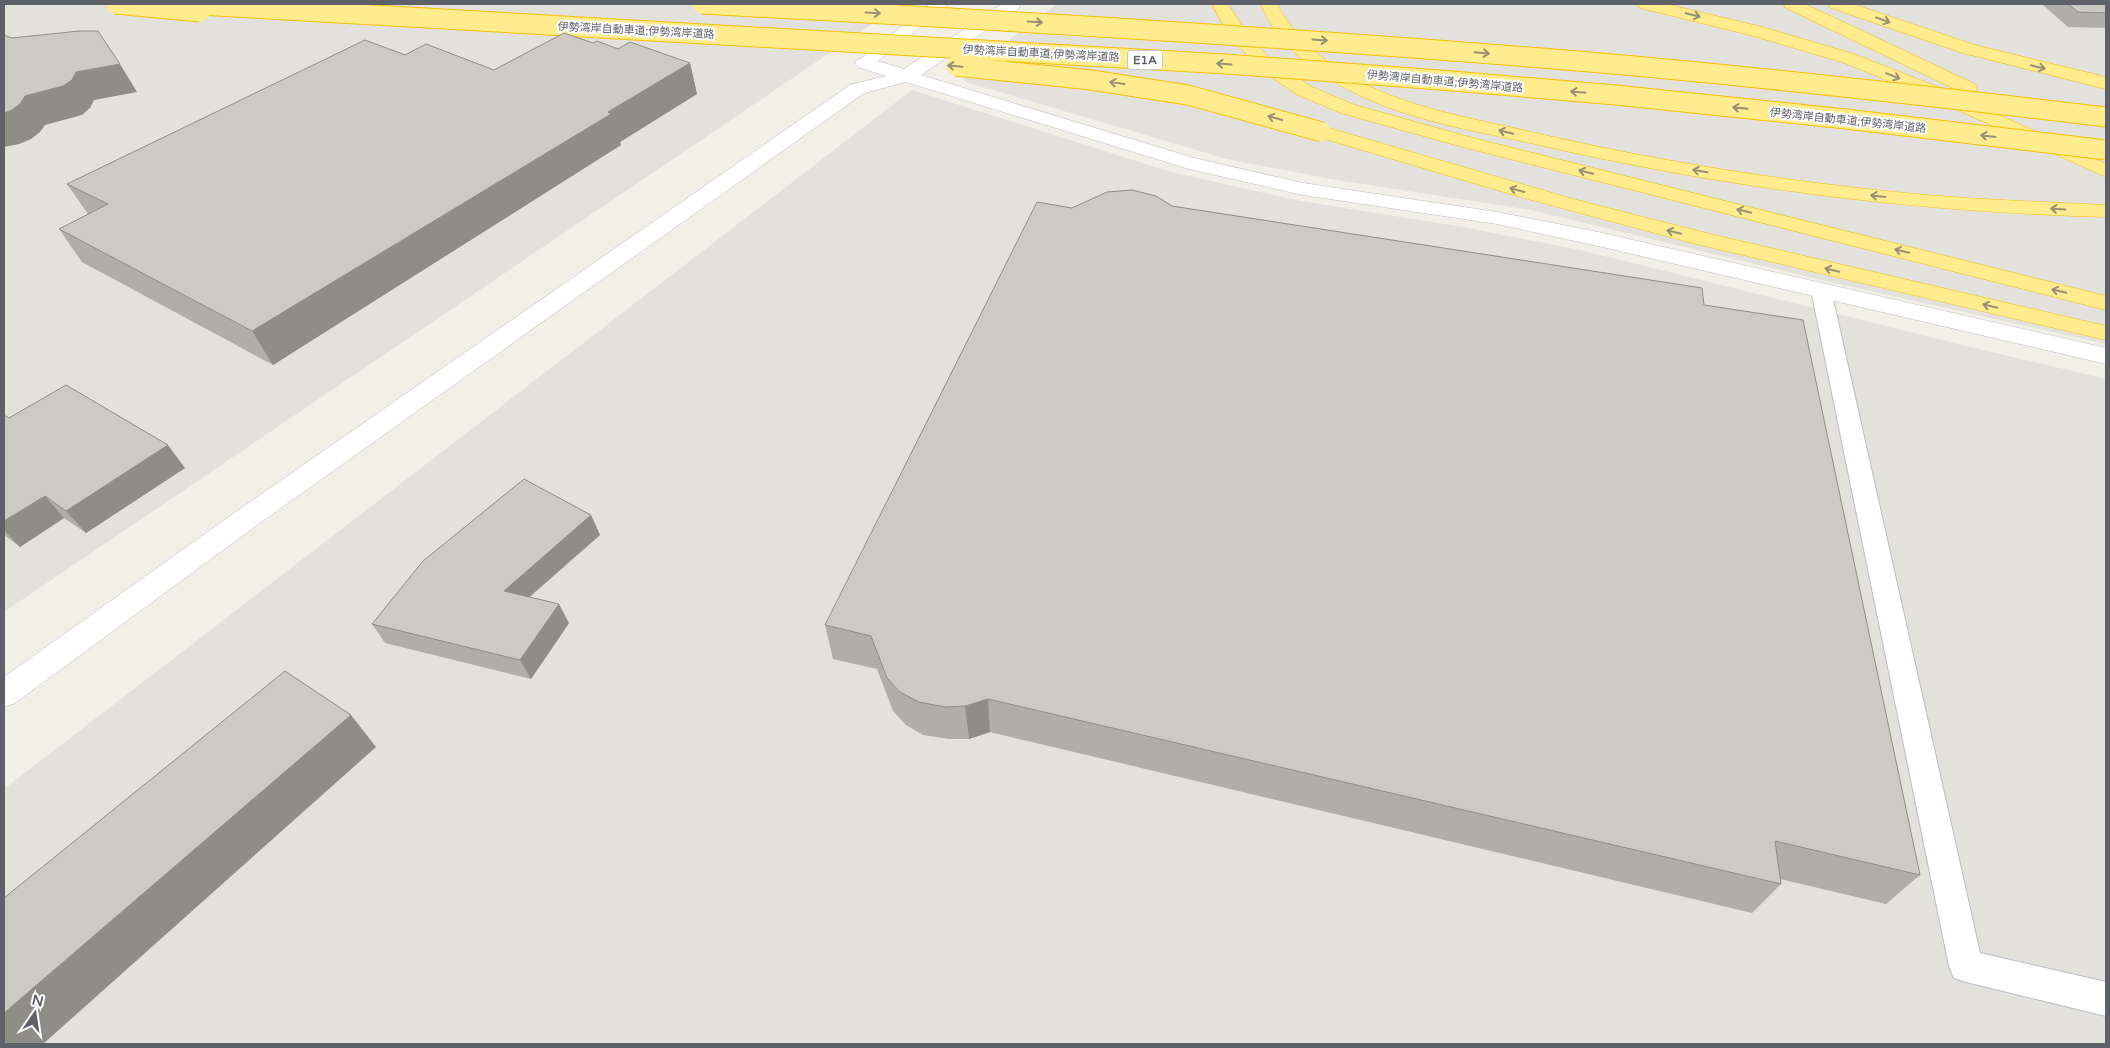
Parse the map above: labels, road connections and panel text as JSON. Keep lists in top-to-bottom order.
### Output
{
  "streets": {
    "highway": ["伊勢湾岸自動車道;伊勢湾岸道路", "E1A"]
  },
  "north": "top"
}
